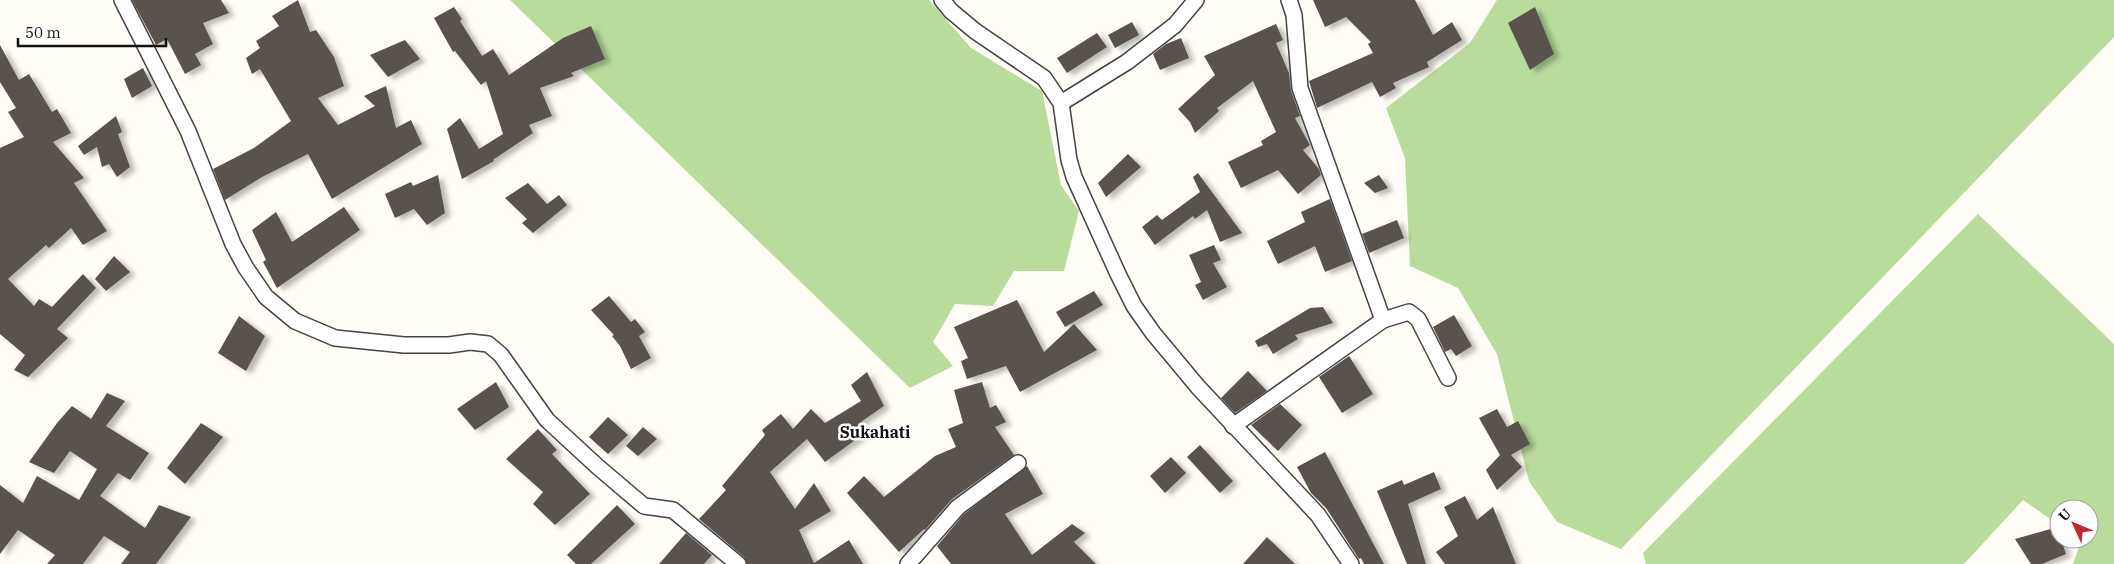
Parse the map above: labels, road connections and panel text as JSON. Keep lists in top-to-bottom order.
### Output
{
  "districts": ["Sukahati"],
  "scale_bar": "50 m",
  "north": "top left"
}
